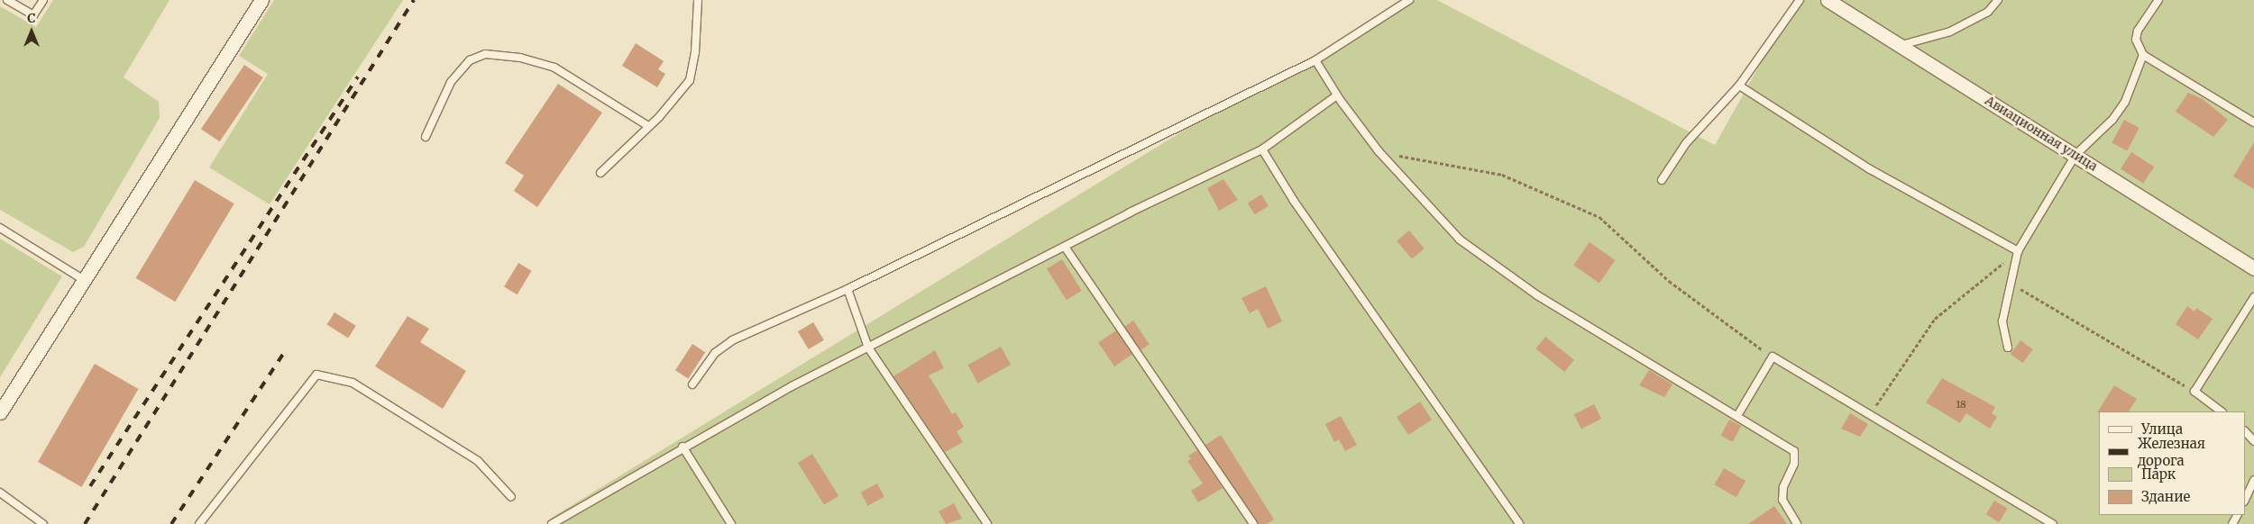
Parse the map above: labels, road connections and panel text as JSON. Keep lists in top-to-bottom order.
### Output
{
  "streets": {
    "street": ["Авиационная улица"]
  },
  "house_numbers": ["18"],
  "legend": [
    "Улица",
    "Железная дорога",
    "Парк",
    "Здание"
  ],
  "north": "top"
}
